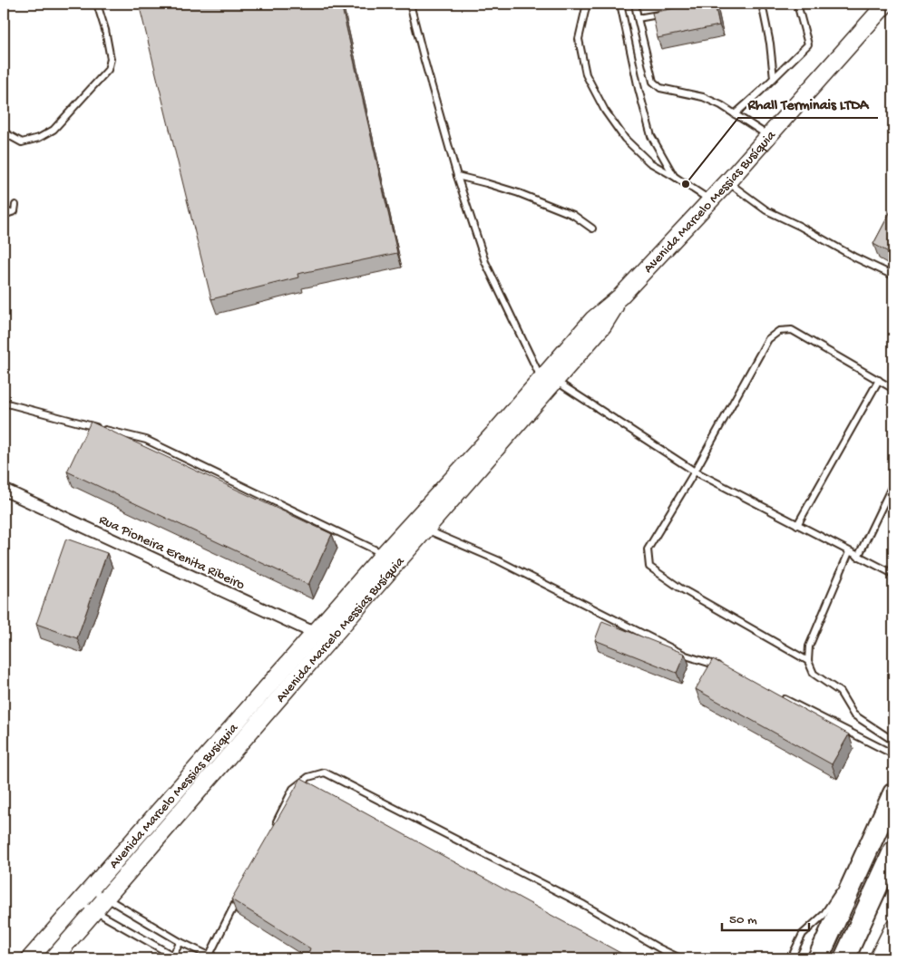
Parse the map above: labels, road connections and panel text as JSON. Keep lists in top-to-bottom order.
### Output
{
  "streets": {
    "street": ["Avenida Marcelo Messias Busíquia", "Rua Pioneira Erenita Ribeiro", "Avenida Marcelo Messias Busiquia"]
  },
  "crossings": [
    ["Avenida Marcelo Messias Busíquia", "Rua Pioneira Erenita Ribeiro"],
    ["Avenida Marcelo Messias Busíquia", "Avenida Marcelo Messias Busiquia"],
    ["Rua Pioneira Erenita Ribeiro", "Avenida Marcelo Messias Busiquia"]
  ],
  "places": ["Rhall Terminais LTDA"],
  "scale_bar": "50 m"
}
